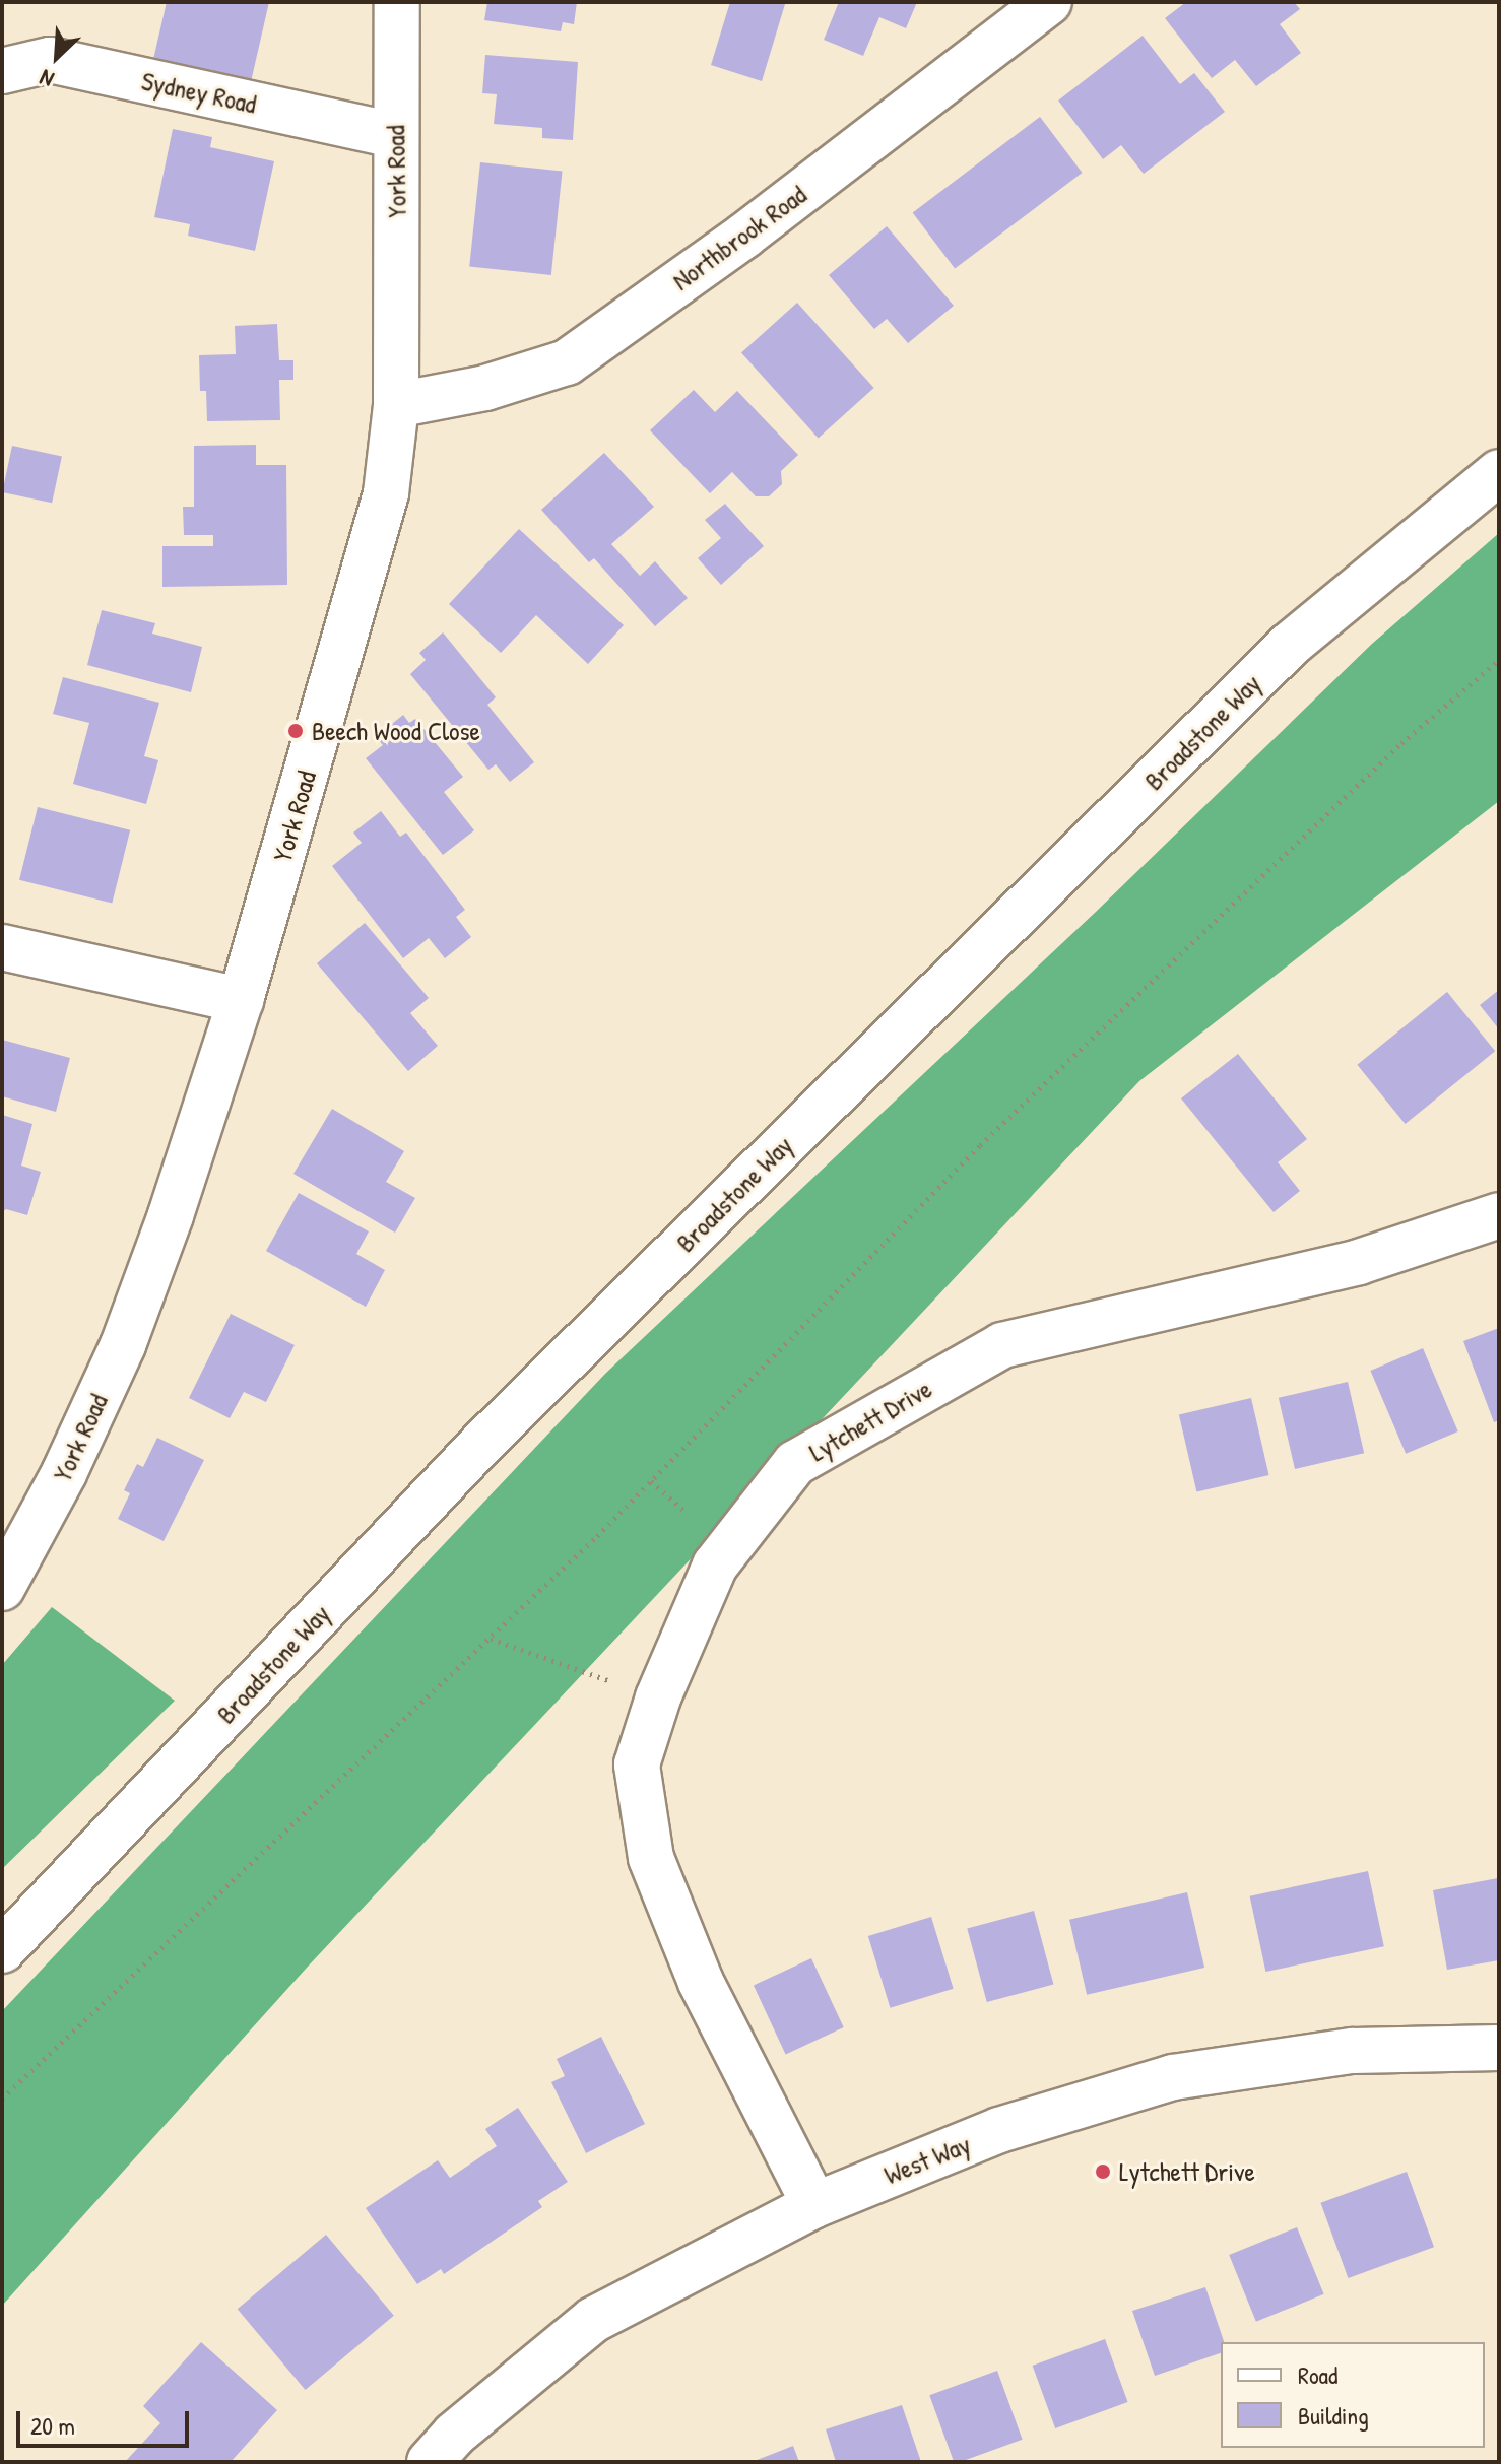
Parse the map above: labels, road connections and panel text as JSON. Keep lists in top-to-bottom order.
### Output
{
  "streets": {
    "street": [
      "Sydney Road",
      "York Road",
      "Northbrook Road",
      "Broadstone Way",
      "Lytchett Drive",
      "West Way"
    ]
  },
  "crossings": [
    ["Sydney Road", "York Road"],
    ["York Road", "Northbrook Road"],
    ["Lytchett Drive", "West Way"]
  ],
  "places": ["Beech Wood Close", "Lytchett Drive"],
  "legend": ["Road", "Building"],
  "scale_bar": "20 m",
  "north": "bottom left"
}
